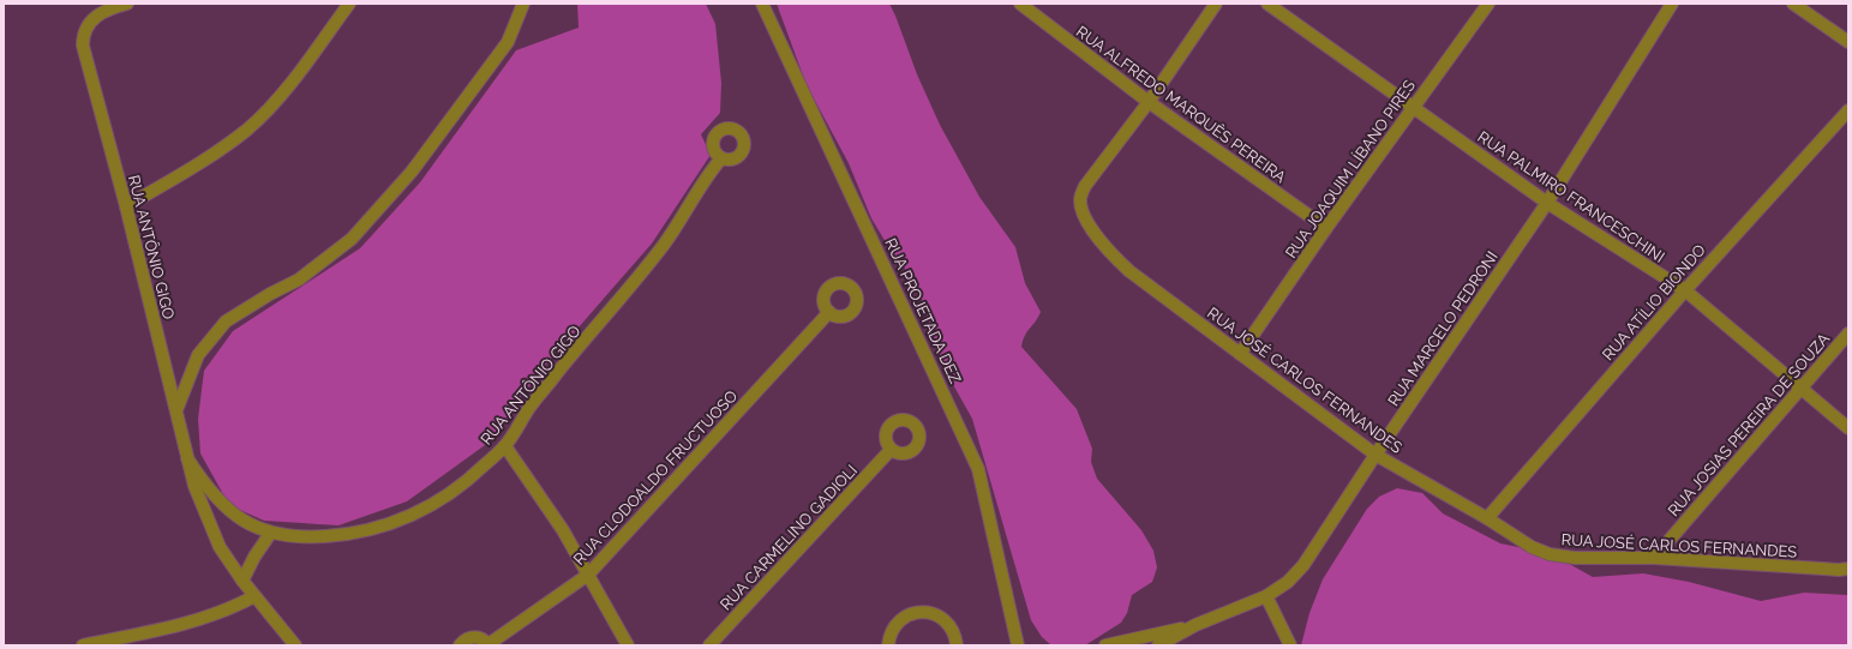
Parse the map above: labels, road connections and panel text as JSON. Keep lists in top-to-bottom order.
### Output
{
  "streets": {
    "street": [
      "RUA ALFREDO MARQUÊS PEREIRA",
      "RUA JOAQUIM LÍBANO PIRES",
      "RUA PALMIRO FRANCESCHINI",
      "RUA ANTÔNIO GIGO",
      "RUA ATÍLIO BIONDO",
      "RUA PROJETADA DEZ",
      "RUA MARCELO PEDRONI",
      "RUA JOSÉ CARLOS FERNANDES",
      "RUA JOSIAS PEREIRA DE SOUZA",
      "RUA CLODOALDO FRUCTUOSO",
      "RUA CARMELINO GADIOLI"
    ]
  },
  "crossings": [
    ["RUA ALFREDO MARQUÊS PEREIRA", "RUA JOAQUIM LÍBANO PIRES"],
    ["RUA ALFREDO MARQUÊS PEREIRA", "RUA JOSÉ CARLOS FERNANDES"],
    ["RUA JOAQUIM LÍBANO PIRES", "RUA PALMIRO FRANCESCHINI"],
    ["RUA JOAQUIM LÍBANO PIRES", "RUA JOSÉ CARLOS FERNANDES"],
    ["RUA PALMIRO FRANCESCHINI", "RUA ATÍLIO BIONDO"],
    ["RUA PALMIRO FRANCESCHINI", "RUA MARCELO PEDRONI"],
    ["RUA PALMIRO FRANCESCHINI", "RUA JOSIAS PEREIRA DE SOUZA"],
    ["RUA ATÍLIO BIONDO", "RUA JOSÉ CARLOS FERNANDES"],
    ["RUA MARCELO PEDRONI", "RUA JOSÉ CARLOS FERNANDES"],
    ["RUA JOSÉ CARLOS FERNANDES", "RUA JOSIAS PEREIRA DE SOUZA"]
  ]
}
